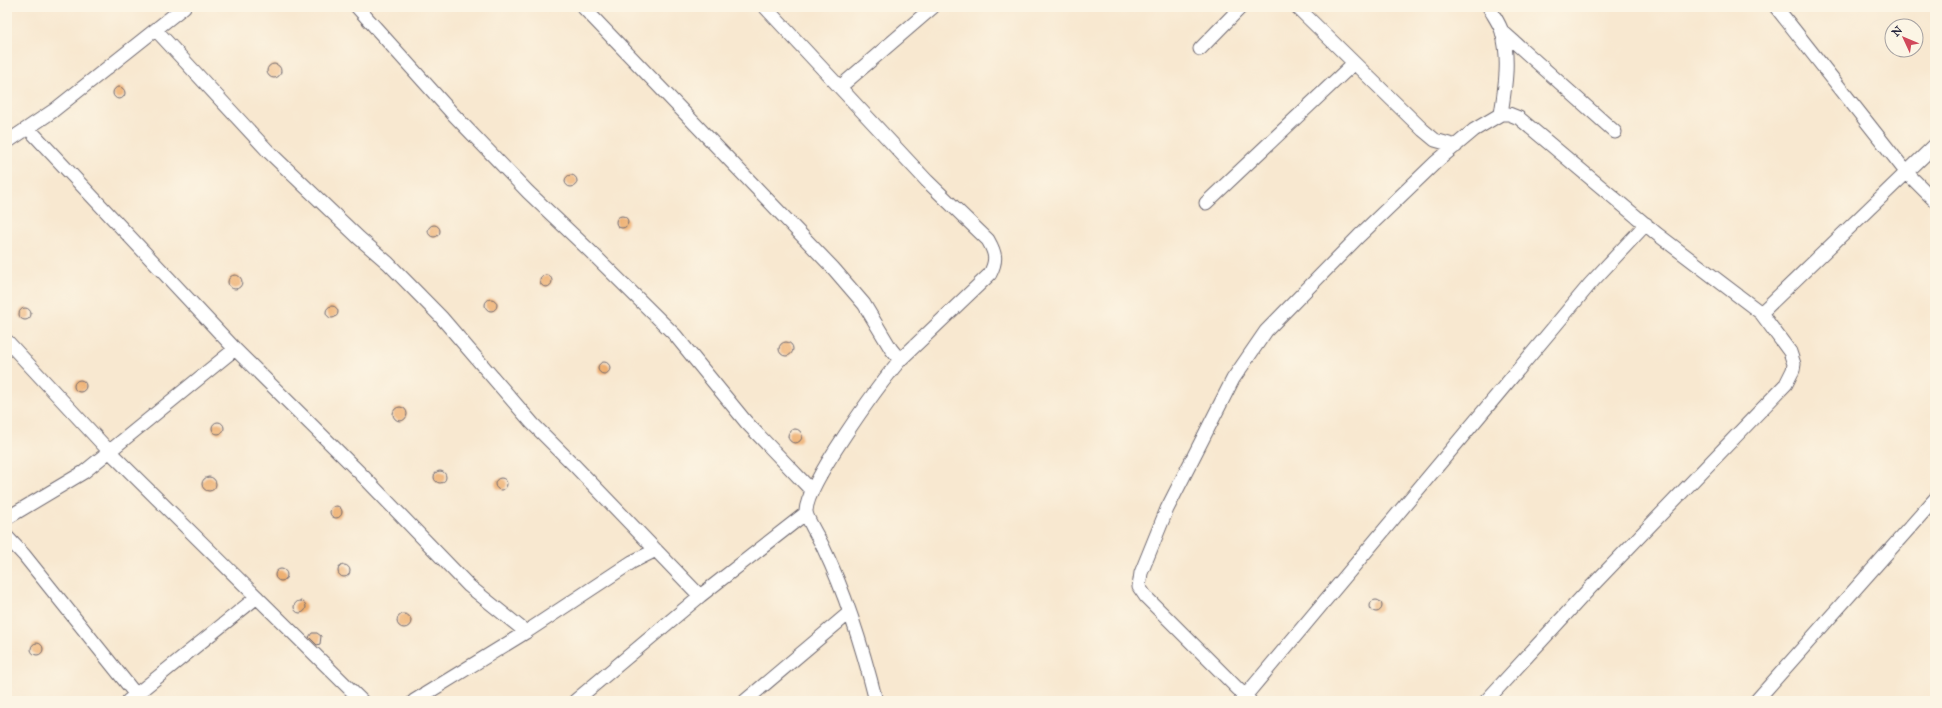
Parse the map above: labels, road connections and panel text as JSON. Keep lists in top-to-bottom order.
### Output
{
  "north": "top left"
}
